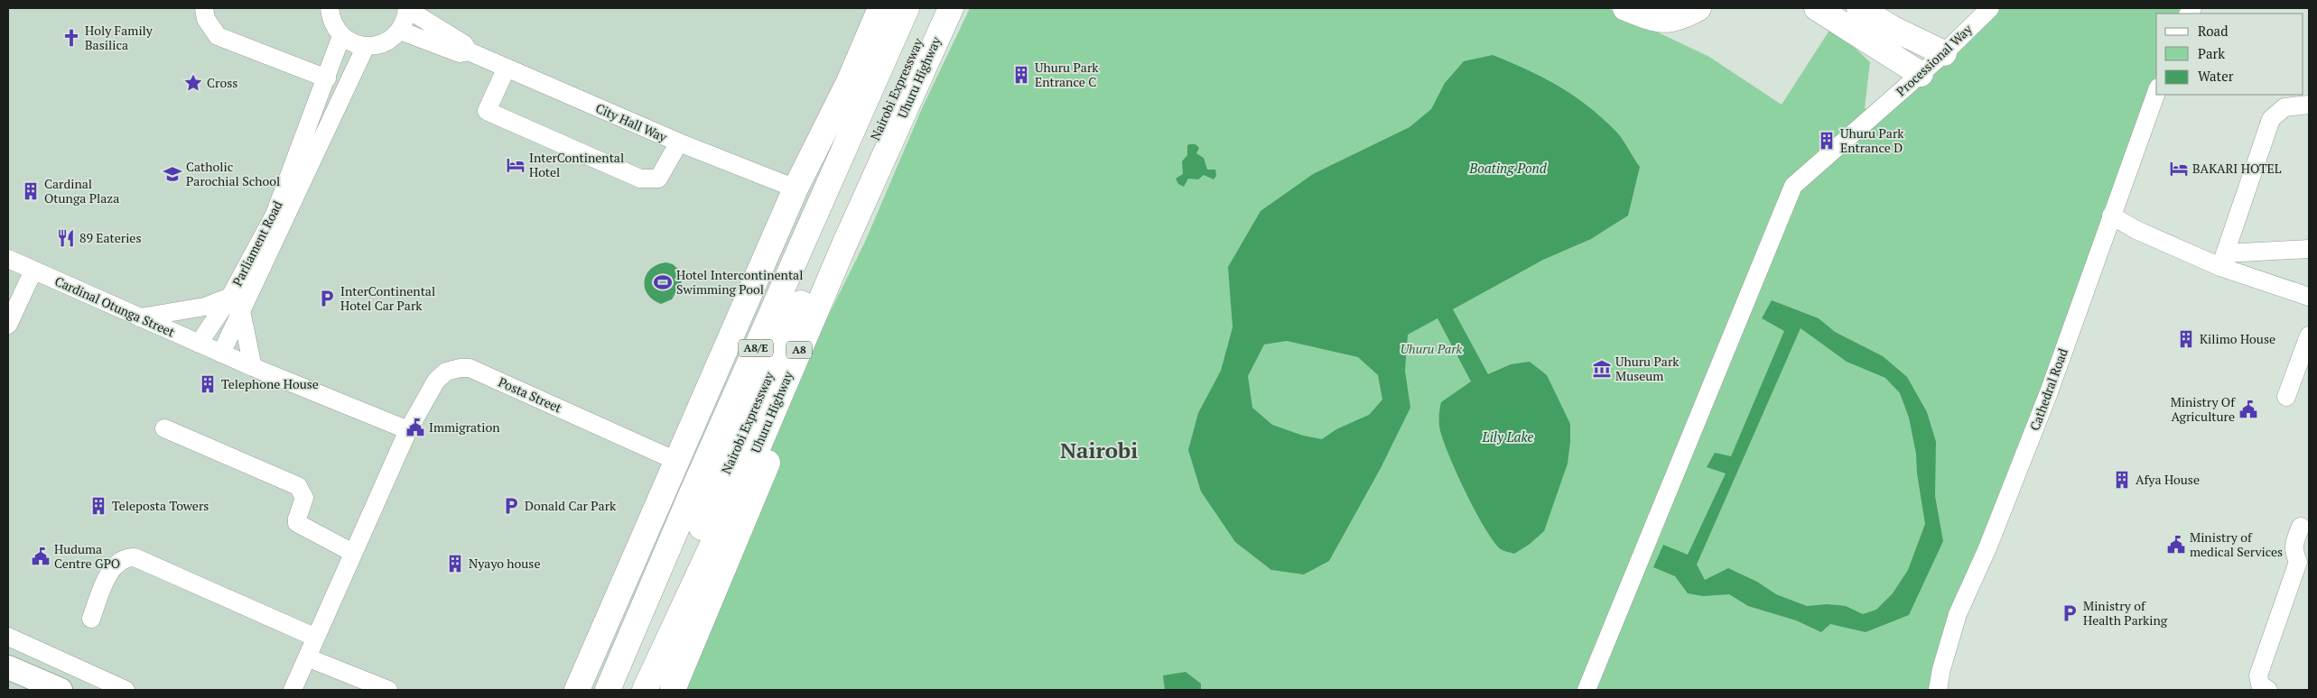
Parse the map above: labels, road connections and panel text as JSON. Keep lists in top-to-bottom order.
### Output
{
  "streets": {
    "highway": [
      "Uhuru Highway",
      "Nairobi Expressway",
      "A8/E",
      "A8"
    ],
    "street": [
      "Processional Way",
      "City Hall Way",
      "Parliament Road",
      "Cardinal Otunga Street",
      "Cathedral Road",
      "Posta Street"
    ]
  },
  "crossings": [
    ["Parliament Road", "Cardinal Otunga Street"]
  ],
  "districts": ["Nairobi"],
  "water": ["Boating Pond", "Lily Lake"],
  "parks": ["Uhuru Park"],
  "places": {
    "church": ["Holy Family Basilica"],
    "building": [
      "Uhuru Park Entrance C",
      "Uhuru Park Entrance D",
      "Cardinal Otunga Plaza",
      "Kilimo House",
      "Telephone House",
      "Afya House",
      "Teleposta Towers",
      "Nyayo house"
    ],
    "place": ["Cross"],
    "hotel": ["InterContinental Hotel", "BAKARI HOTEL"],
    "school or university": ["Catholic Parochial School"],
    "restaurant": ["89 Eateries"],
    "sports": ["Hotel Intercontinental Swimming Pool"],
    "parking": ["InterContinental Hotel Car Park", "Donald Car Park", "Ministry of Health Parking"],
    "museum": ["Uhuru Park Museum"],
    "public building": [
      "Ministry Of Agriculture",
      "Immigration",
      "Ministry of medical Services",
      "Huduma Centre GPO"
    ]
  },
  "legend": ["Road", "Park", "Water"]
}
